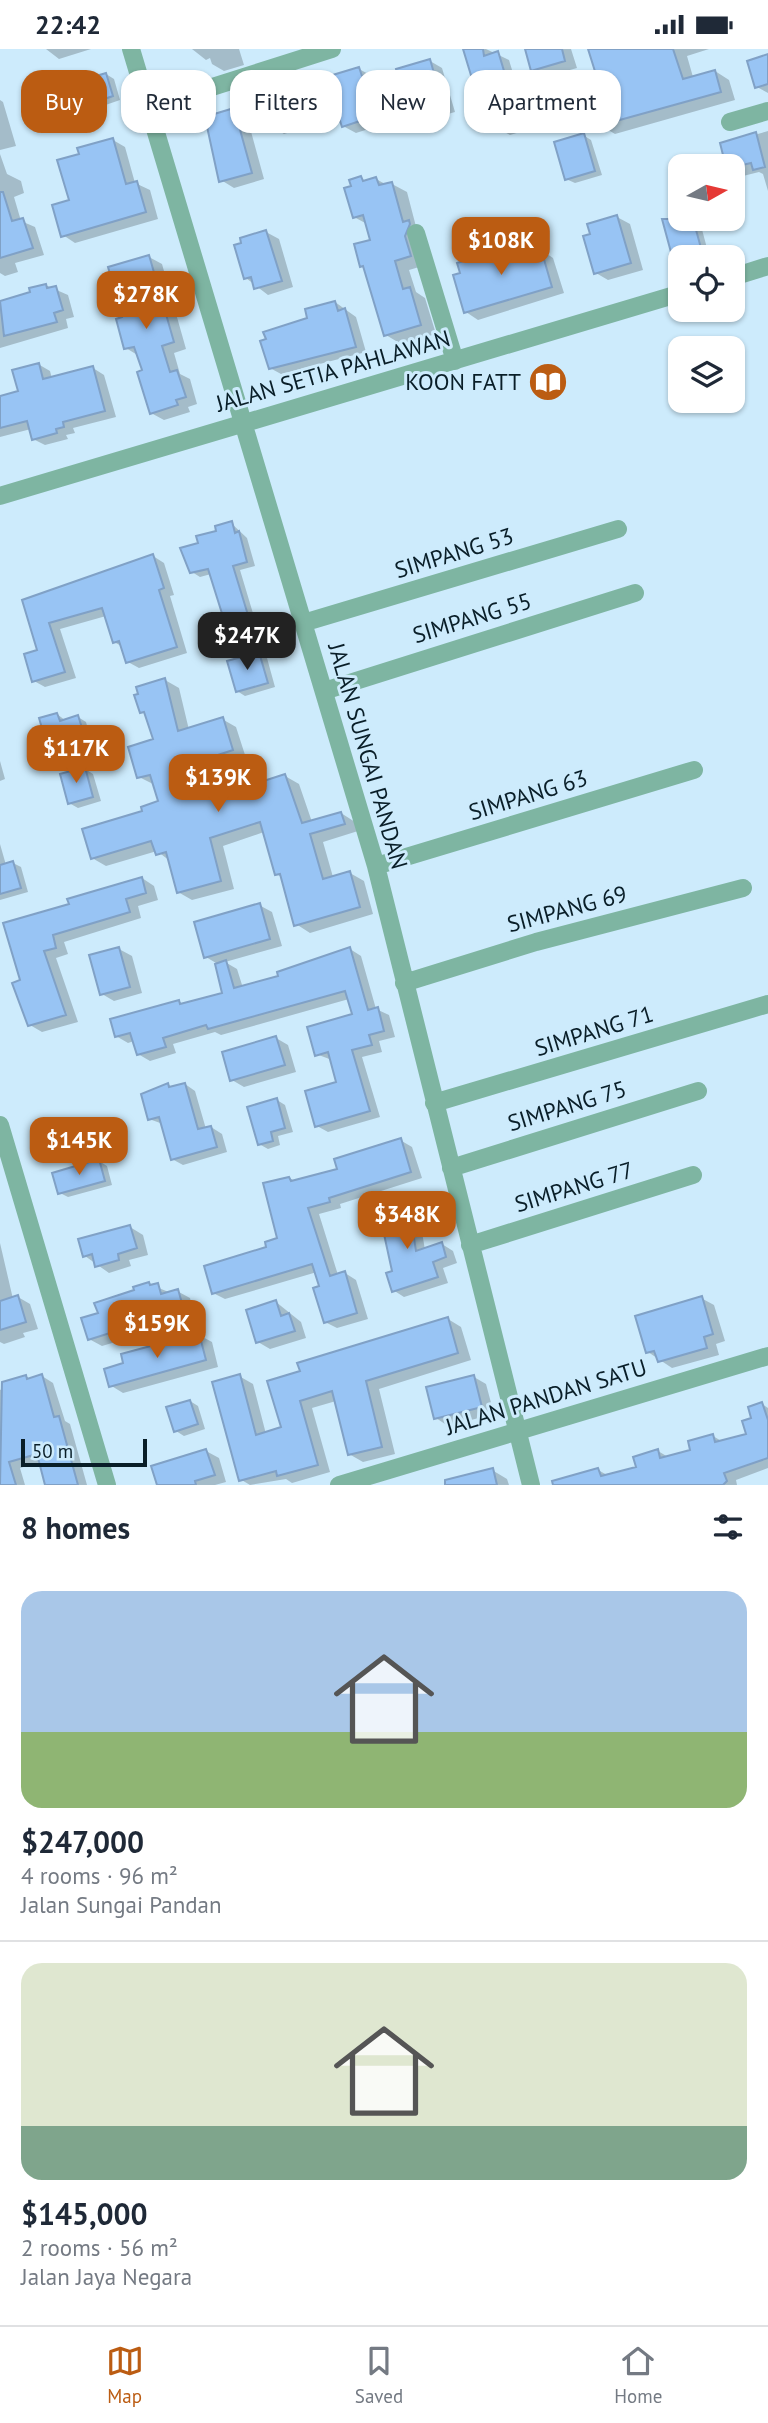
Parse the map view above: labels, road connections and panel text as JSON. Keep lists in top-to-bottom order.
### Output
{
  "streets": {
    "street": [
      "JALAN SETIA PAHLAWAN",
      "SIMPANG 53",
      "SIMPANG 55",
      "JALAN SUNGAI PANDAN",
      "SIMPANG 63",
      "SIMPANG 69",
      "SIMPANG 71",
      "SIMPANG 75",
      "SIMPANG 77",
      "JALAN PANDAN SATU"
    ]
  },
  "crossings": [
    ["JALAN SETIA PAHLAWAN", "JALAN SUNGAI PANDAN"],
    ["SIMPANG 53", "JALAN SUNGAI PANDAN"],
    ["SIMPANG 55", "JALAN SUNGAI PANDAN"],
    ["JALAN SUNGAI PANDAN", "SIMPANG 63"],
    ["JALAN SUNGAI PANDAN", "SIMPANG 69"],
    ["JALAN SUNGAI PANDAN", "SIMPANG 71"],
    ["JALAN SUNGAI PANDAN", "SIMPANG 75"],
    ["JALAN SUNGAI PANDAN", "SIMPANG 77"],
    ["JALAN SUNGAI PANDAN", "JALAN PANDAN SATU"]
  ],
  "places": {
    "library": ["KOON FATT"]
  },
  "scale_bar": "50 m",
  "north": "right",
  "page": {
    "status": "22:42",
    "chip": [
      "Buy",
      "Rent",
      "Filters",
      "New",
      "Apartment"
    ],
    "price": [
      "$108K",
      "$278K",
      "$247K",
      "$117K",
      "$139K",
      "$145K",
      "$348K",
      "$159K"
    ],
    "scale": "50 m",
    "heading": "8 homes",
    "list": [
      {
        "name": "$247,000",
        "note": "4 rooms · 96 m² · Jalan Sungai Pandan"
      },
      {
        "name": "$145,000",
        "note": "2 rooms · 56 m² · Jalan Jaya Negara"
      }
    ],
    "tabs": ["Map", "Saved", "Home"]
  }
}
